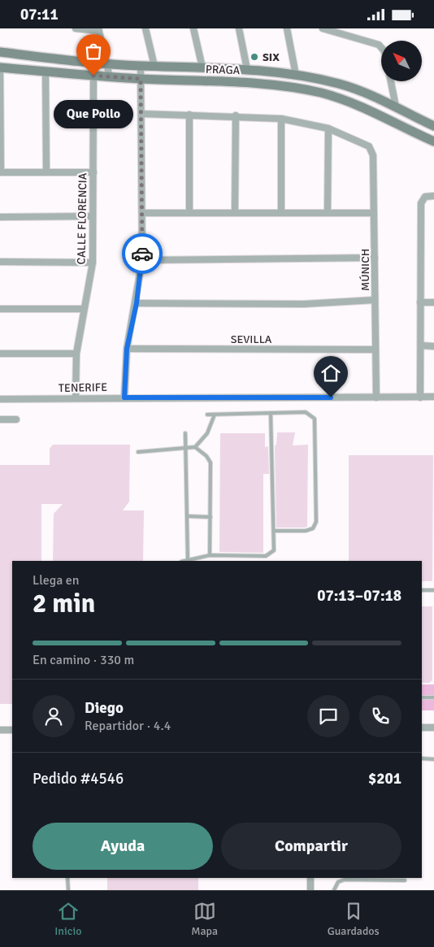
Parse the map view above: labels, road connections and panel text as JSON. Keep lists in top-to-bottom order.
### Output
{
  "streets": {
    "street": [
      "PRAGA",
      "CALLE FLORENCIA",
      "MÚNICH",
      "SEVILLA",
      "TENERIFE"
    ]
  },
  "crossings": [
    ["PRAGA", "CALLE FLORENCIA"],
    ["CALLE FLORENCIA", "TENERIFE"],
    ["MÚNICH", "SEVILLA"],
    ["MÚNICH", "TENERIFE"]
  ],
  "places": ["SIX", "Que Pollo"],
  "north": "top left",
  "page": {
    "status": "07:11",
    "bubble": "Que Pollo",
    "heading": ["2 min", "Llega en", "07:13–07:18"],
    "panel": [
      "Diego",
      "Repartidor · 4.4",
      "Pedido #4546",
      "$201"
    ],
    "bar": "En camino · 330 m",
    "buttons": ["Ayuda", "Compartir"],
    "tabs": ["Inicio", "Mapa", "Guardados"]
  }
}
